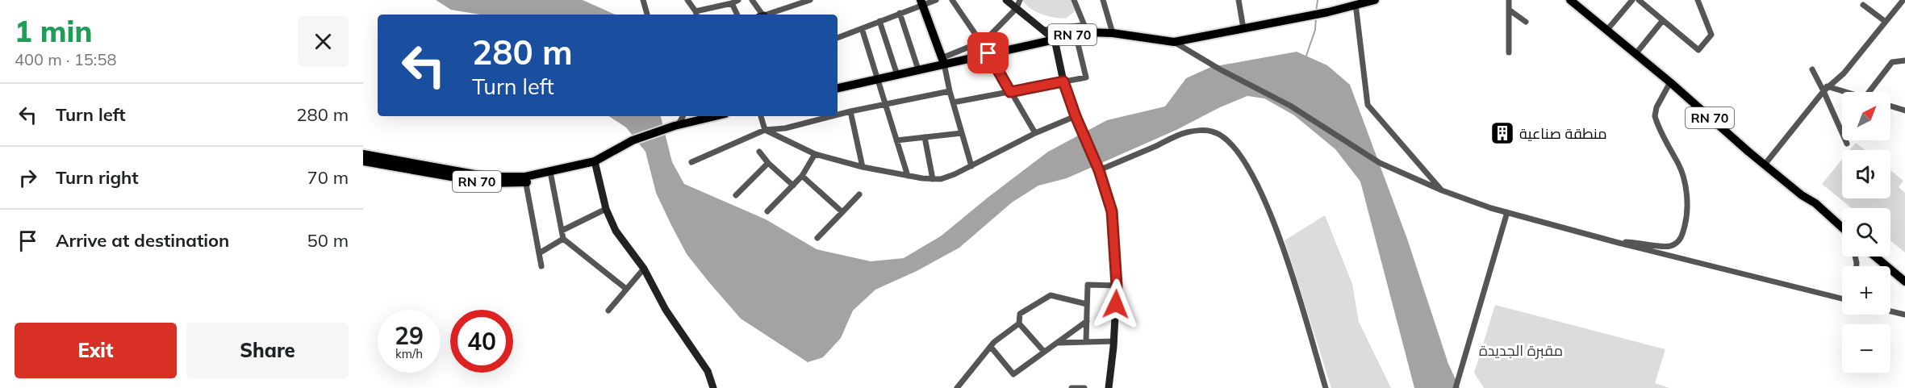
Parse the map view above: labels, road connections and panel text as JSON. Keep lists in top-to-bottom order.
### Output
{
  "streets": {
    "main road": ["RN 70"]
  },
  "parks": ["مقبرة الجديدة"],
  "places": {
    "building": ["منطقة صناعية"]
  },
  "north": "top right",
  "page": {
    "heading": ["1 min", "400 m · 15:58"],
    "turn": ["280 m", "Turn left"],
    "list": [
      {
        "name": "Turn left",
        "value": "280 m"
      },
      {
        "name": "Turn right",
        "value": "70 m"
      },
      {
        "name": "Arrive at destination",
        "value": "50 m"
      }
    ],
    "map_buttons": ["+", "−"],
    "speed": "29 km/h",
    "limit": "40",
    "buttons": ["Exit", "Share"]
  }
}
